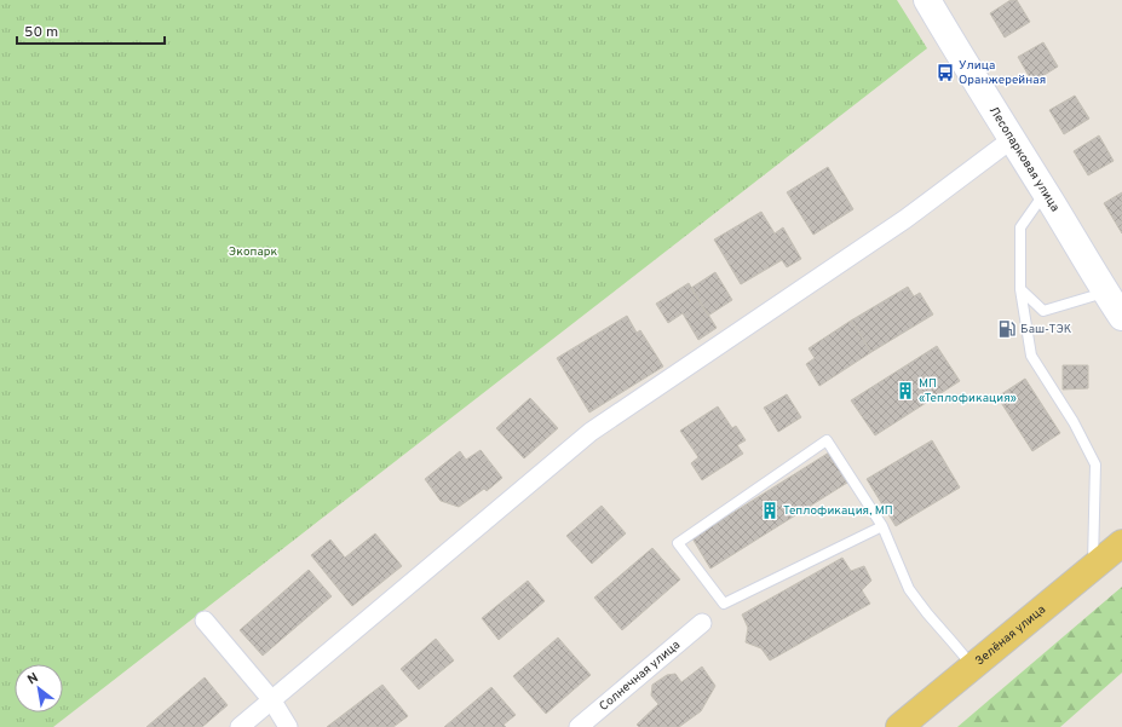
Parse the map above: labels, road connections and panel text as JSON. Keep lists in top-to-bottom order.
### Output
{
  "streets": {
    "main road": ["Лесопарковая улица", "Зелёная улица"],
    "street": ["Солнечная улица"]
  },
  "parks": ["Экопарк"],
  "places": {
    "bus stop": ["Улица Оранжерейная"],
    "fuel station": ["Баш-ТЭК"],
    "building": ["МП «Теплофикация»", "Теплофикация, МП"]
  },
  "scale_bar": "50 m",
  "north": "top left"
}
